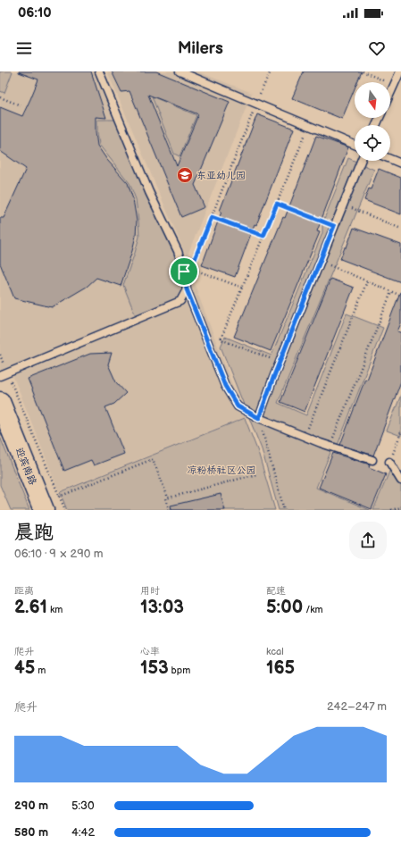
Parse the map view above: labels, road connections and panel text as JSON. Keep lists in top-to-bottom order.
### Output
{
  "streets": {
    "highway": ["迎宾南路"]
  },
  "parks": ["凉粉桥社区公园"],
  "places": {
    "school or university": ["东亚幼儿园"]
  },
  "north": "bottom",
  "page": {
    "status": "06:10",
    "header": "Milers",
    "heading": ["晨跑", "06:10 · 9 × 290 m"],
    "stats": [
      ["距离", "2.61 km"],
      ["用时", "13:03"],
      ["配速", "5:00 /km"],
      ["爬升", "45 m"],
      ["心率", "153 bpm"],
      ["kcal", "165"]
    ],
    "chart": ["爬升", "242–247 m"],
    "list": [
      {
        "name": "290 m",
        "note": "5:30"
      },
      {
        "name": "580 m",
        "note": "4:42"
      }
    ]
  }
}
